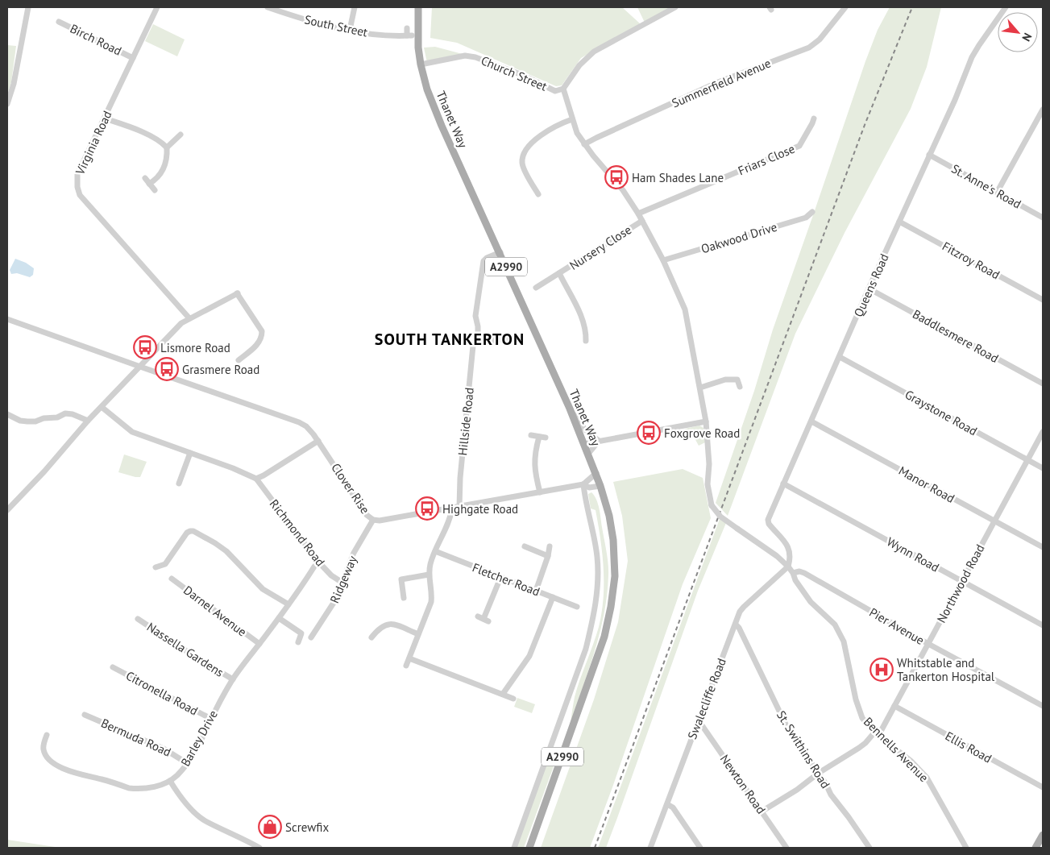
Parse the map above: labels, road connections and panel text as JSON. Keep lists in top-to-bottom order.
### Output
{
  "streets": {
    "main road": ["Thanet Way", "A2990"],
    "street": [
      "South Street",
      "Birch Road",
      "Church Street",
      "Summerfield Avenue",
      "Virginia Road",
      "Friars Close",
      "St. Anne's Road",
      "Oakwood Drive",
      "Nursery Close",
      "Fitzroy Road",
      "Queens Road",
      "Baddlesmere Road",
      "Graystone Road",
      "Hillside Road",
      "Manor Road",
      "Clover Rise",
      "Richmond Road",
      "Wynn Road",
      "Ridgeway",
      "Fletcher Road",
      "Northwood Road",
      "Darnel Avenue",
      "Pier Avenue",
      "Nassella Gardens",
      "Citronella Road",
      "Swalecliffe Road",
      "Bermuda Road",
      "Barley Drive",
      "Ellis Road",
      "St. Swithins Road",
      "Bennells Avenue",
      "Newton Road"
    ]
  },
  "crossings": [
    ["Birch Road", "Virginia Road"],
    ["Church Street", "Thanet Way"],
    ["Thanet Way", "Hillside Road"],
    ["Thanet Way", "Clover Rise"],
    ["St. Anne's Road", "Queens Road"],
    ["Fitzroy Road", "Queens Road"],
    ["Queens Road", "Baddlesmere Road"],
    ["Queens Road", "Graystone Road"],
    ["Queens Road", "Manor Road"],
    ["Queens Road", "Wynn Road"],
    ["Queens Road", "Swalecliffe Road"],
    ["Queens Road", "Bennells Avenue"],
    ["Graystone Road", "Northwood Road"],
    ["Hillside Road", "Clover Rise"],
    ["Manor Road", "Northwood Road"],
    ["Clover Rise", "Ridgeway"],
    ["Richmond Road", "Ridgeway"],
    ["Wynn Road", "Northwood Road"],
    ["Northwood Road", "Pier Avenue"],
    ["Northwood Road", "Ellis Road"],
    ["Northwood Road", "St. Swithins Road"],
    ["Northwood Road", "Bennells Avenue"],
    ["Northwood Road", "Newton Road"],
    ["Darnel Avenue", "Barley Drive"],
    ["Pier Avenue", "Bennells Avenue"],
    ["Nassella Gardens", "Barley Drive"],
    ["Citronella Road", "Barley Drive"],
    ["Swalecliffe Road", "St. Swithins Road"],
    ["Swalecliffe Road", "Bennells Avenue"],
    ["Swalecliffe Road", "Newton Road"],
    ["Bermuda Road", "Barley Drive"]
  ],
  "districts": ["SOUTH TANKERTON"],
  "places": {
    "bus stop": [
      "Ham Shades Lane",
      "Lismore Road",
      "Grasmere Road",
      "Foxgrove Road",
      "Highgate Road"
    ],
    "hospital": ["Whitstable and Tankerton Hospital"],
    "shop": ["Screwfix"]
  },
  "north": "bottom right"
}
